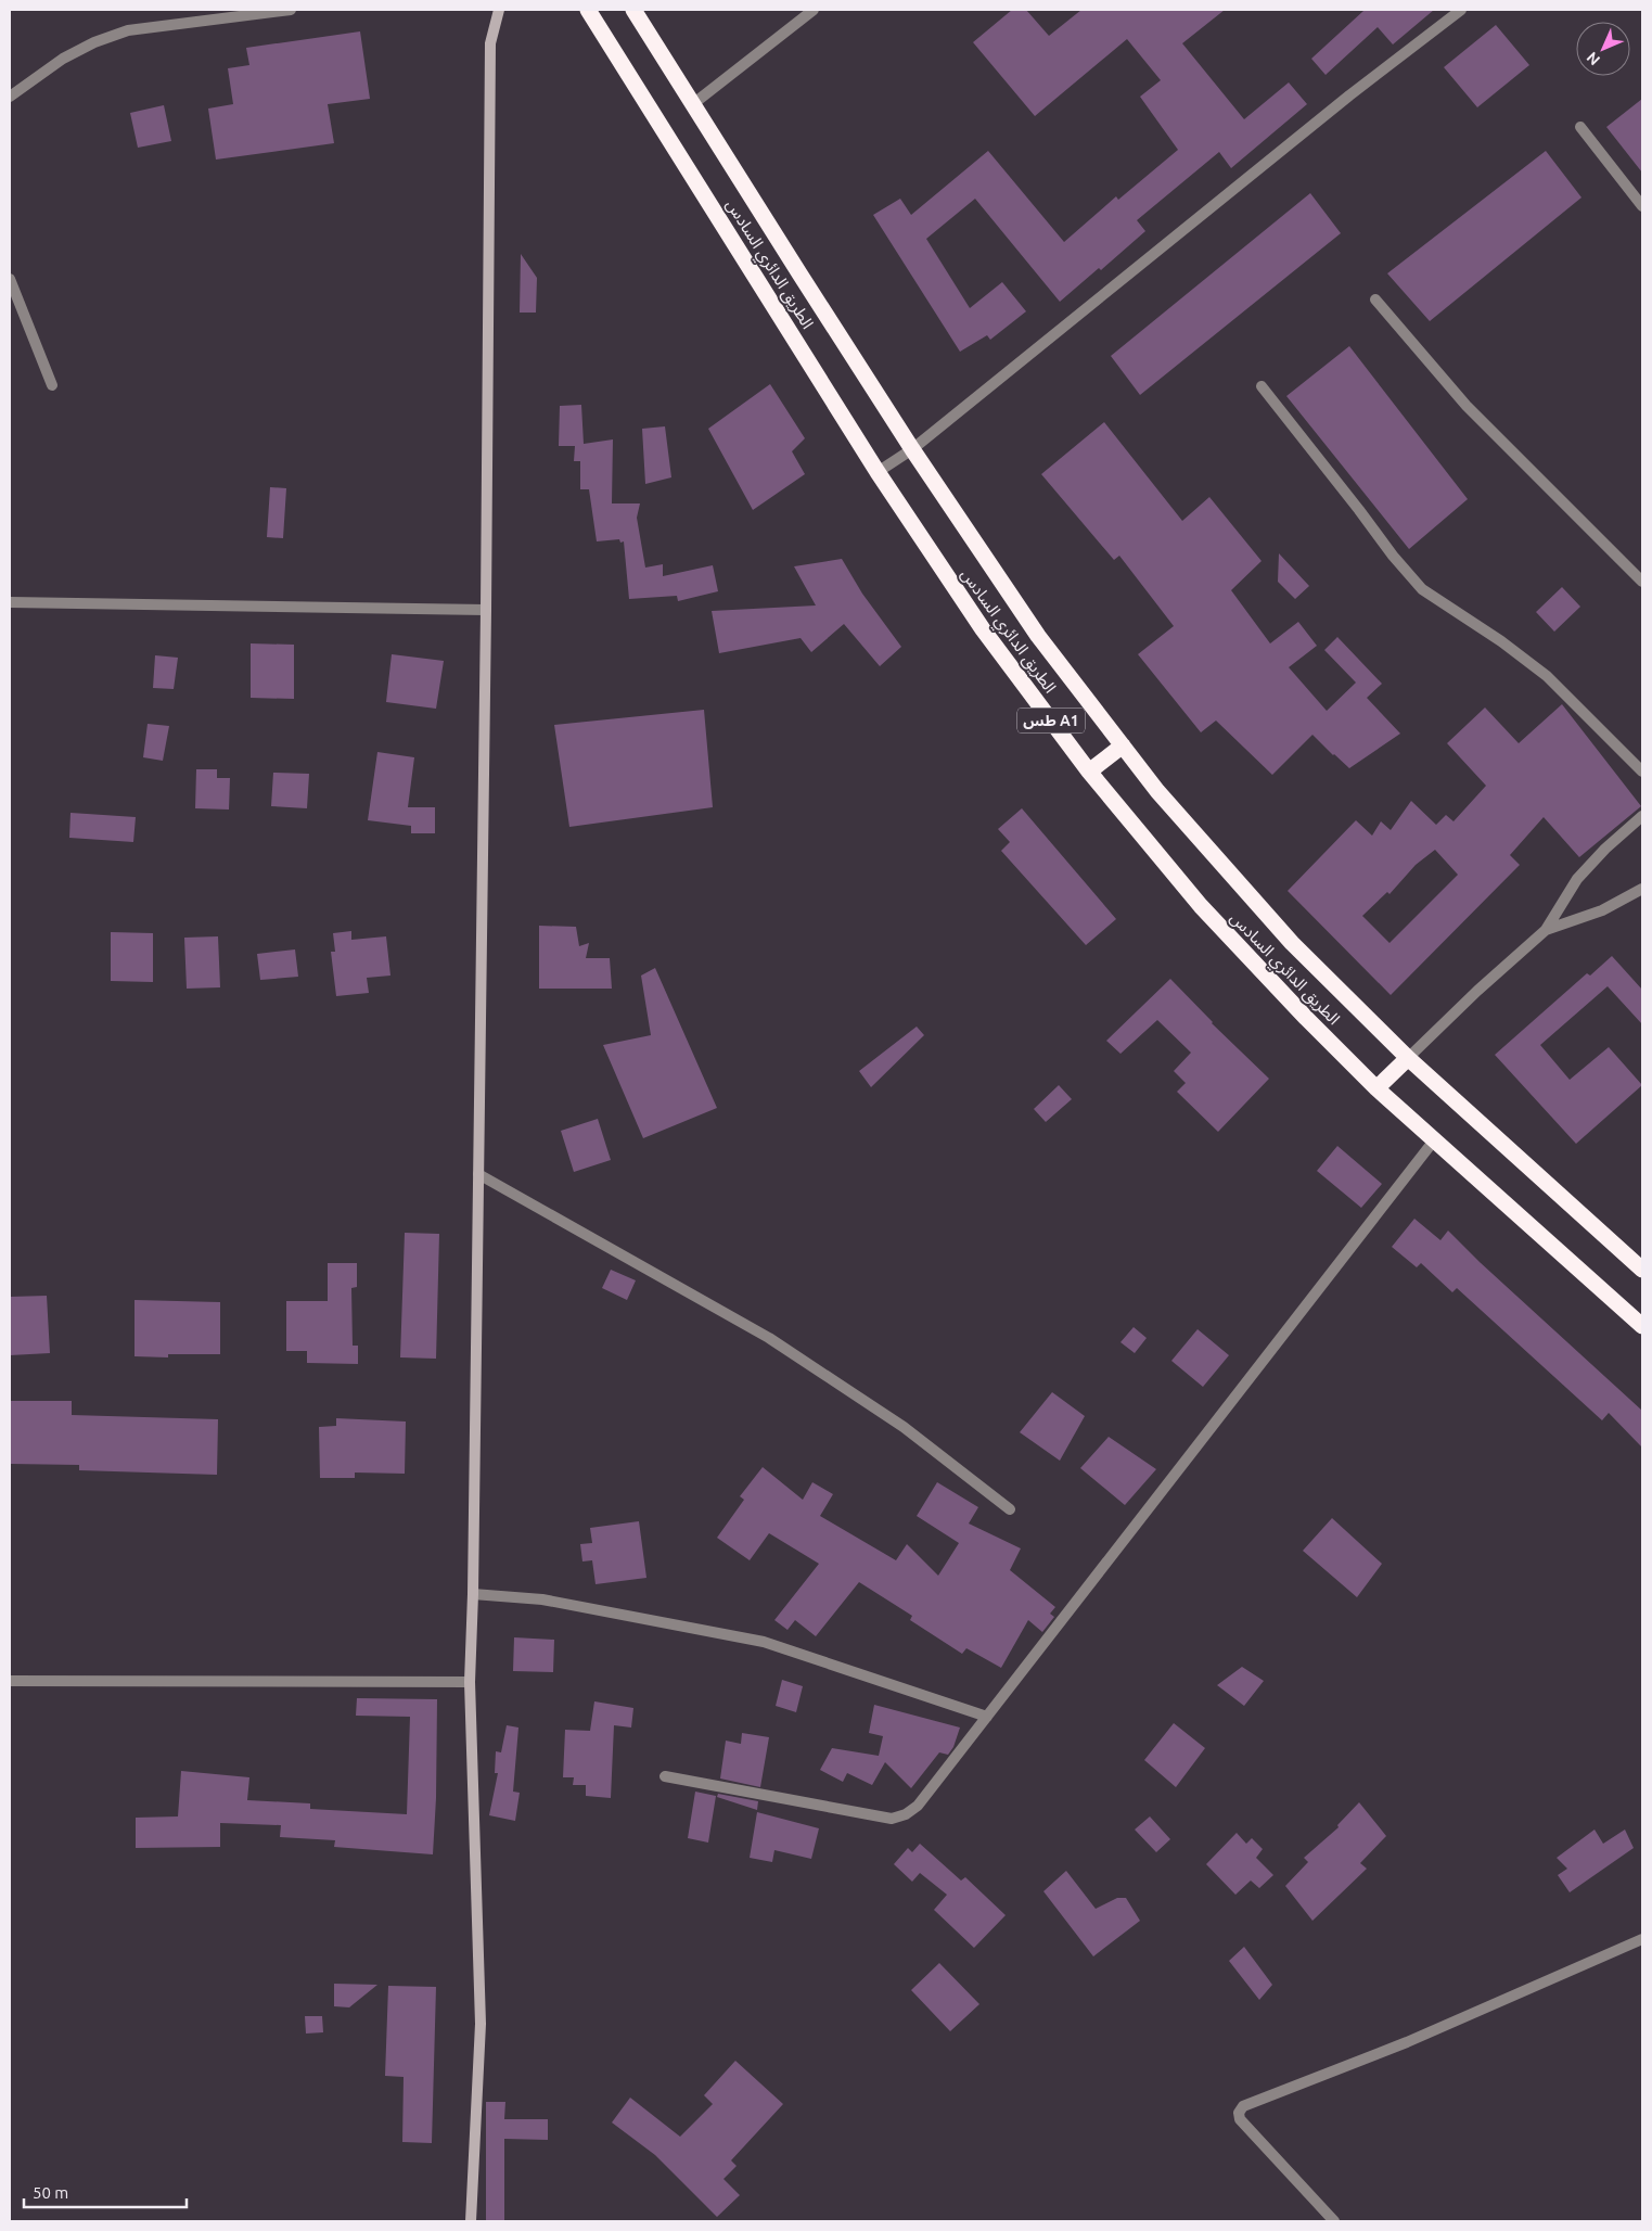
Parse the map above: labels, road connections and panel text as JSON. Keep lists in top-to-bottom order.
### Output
{
  "streets": {
    "highway": ["الطريق الدائري السادس", "طس A1"]
  },
  "scale_bar": "50 m",
  "north": "bottom left"
}
